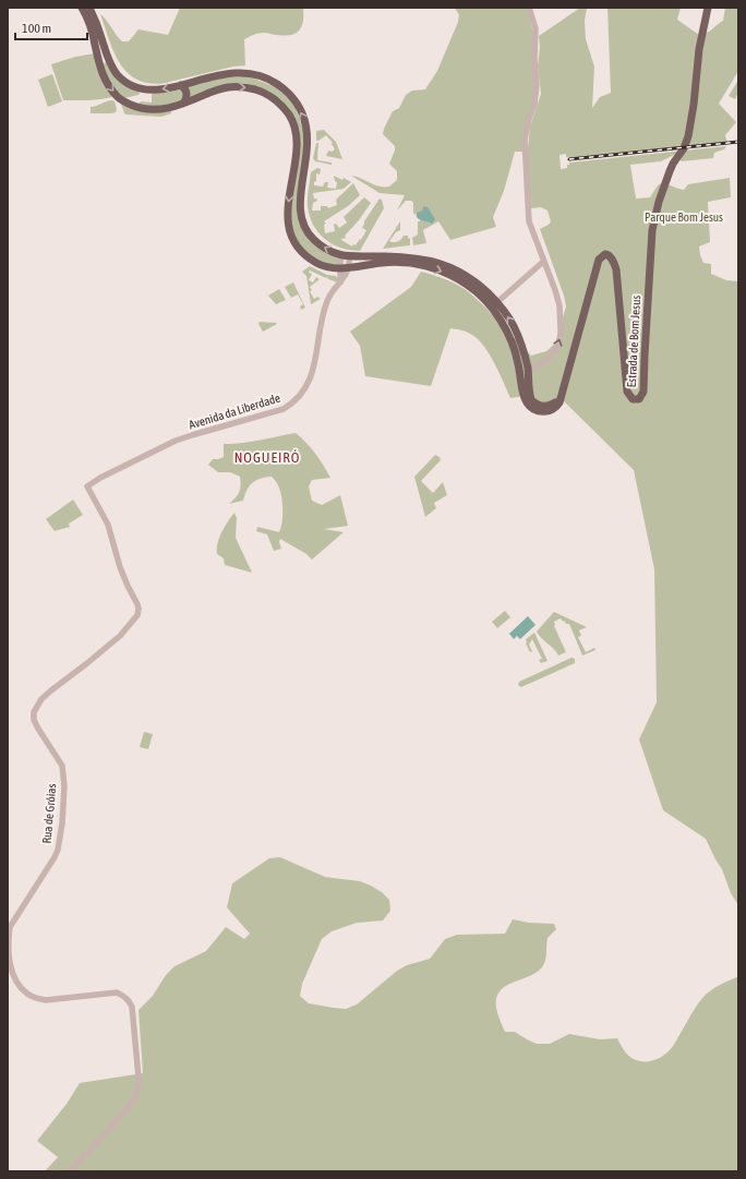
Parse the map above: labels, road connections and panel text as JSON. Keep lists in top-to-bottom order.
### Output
{
  "streets": {
    "main road": ["Estrada de Bom Jesus"],
    "street": ["Avenida da Liberdade", "Rua de Gróias"]
  },
  "crossings": [
    ["Avenida da Liberdade", "Rua de Gróias"]
  ],
  "districts": ["NOGUEIRÓ"],
  "parks": ["Parque Bom Jesus"],
  "scale_bar": "100 m"
}
